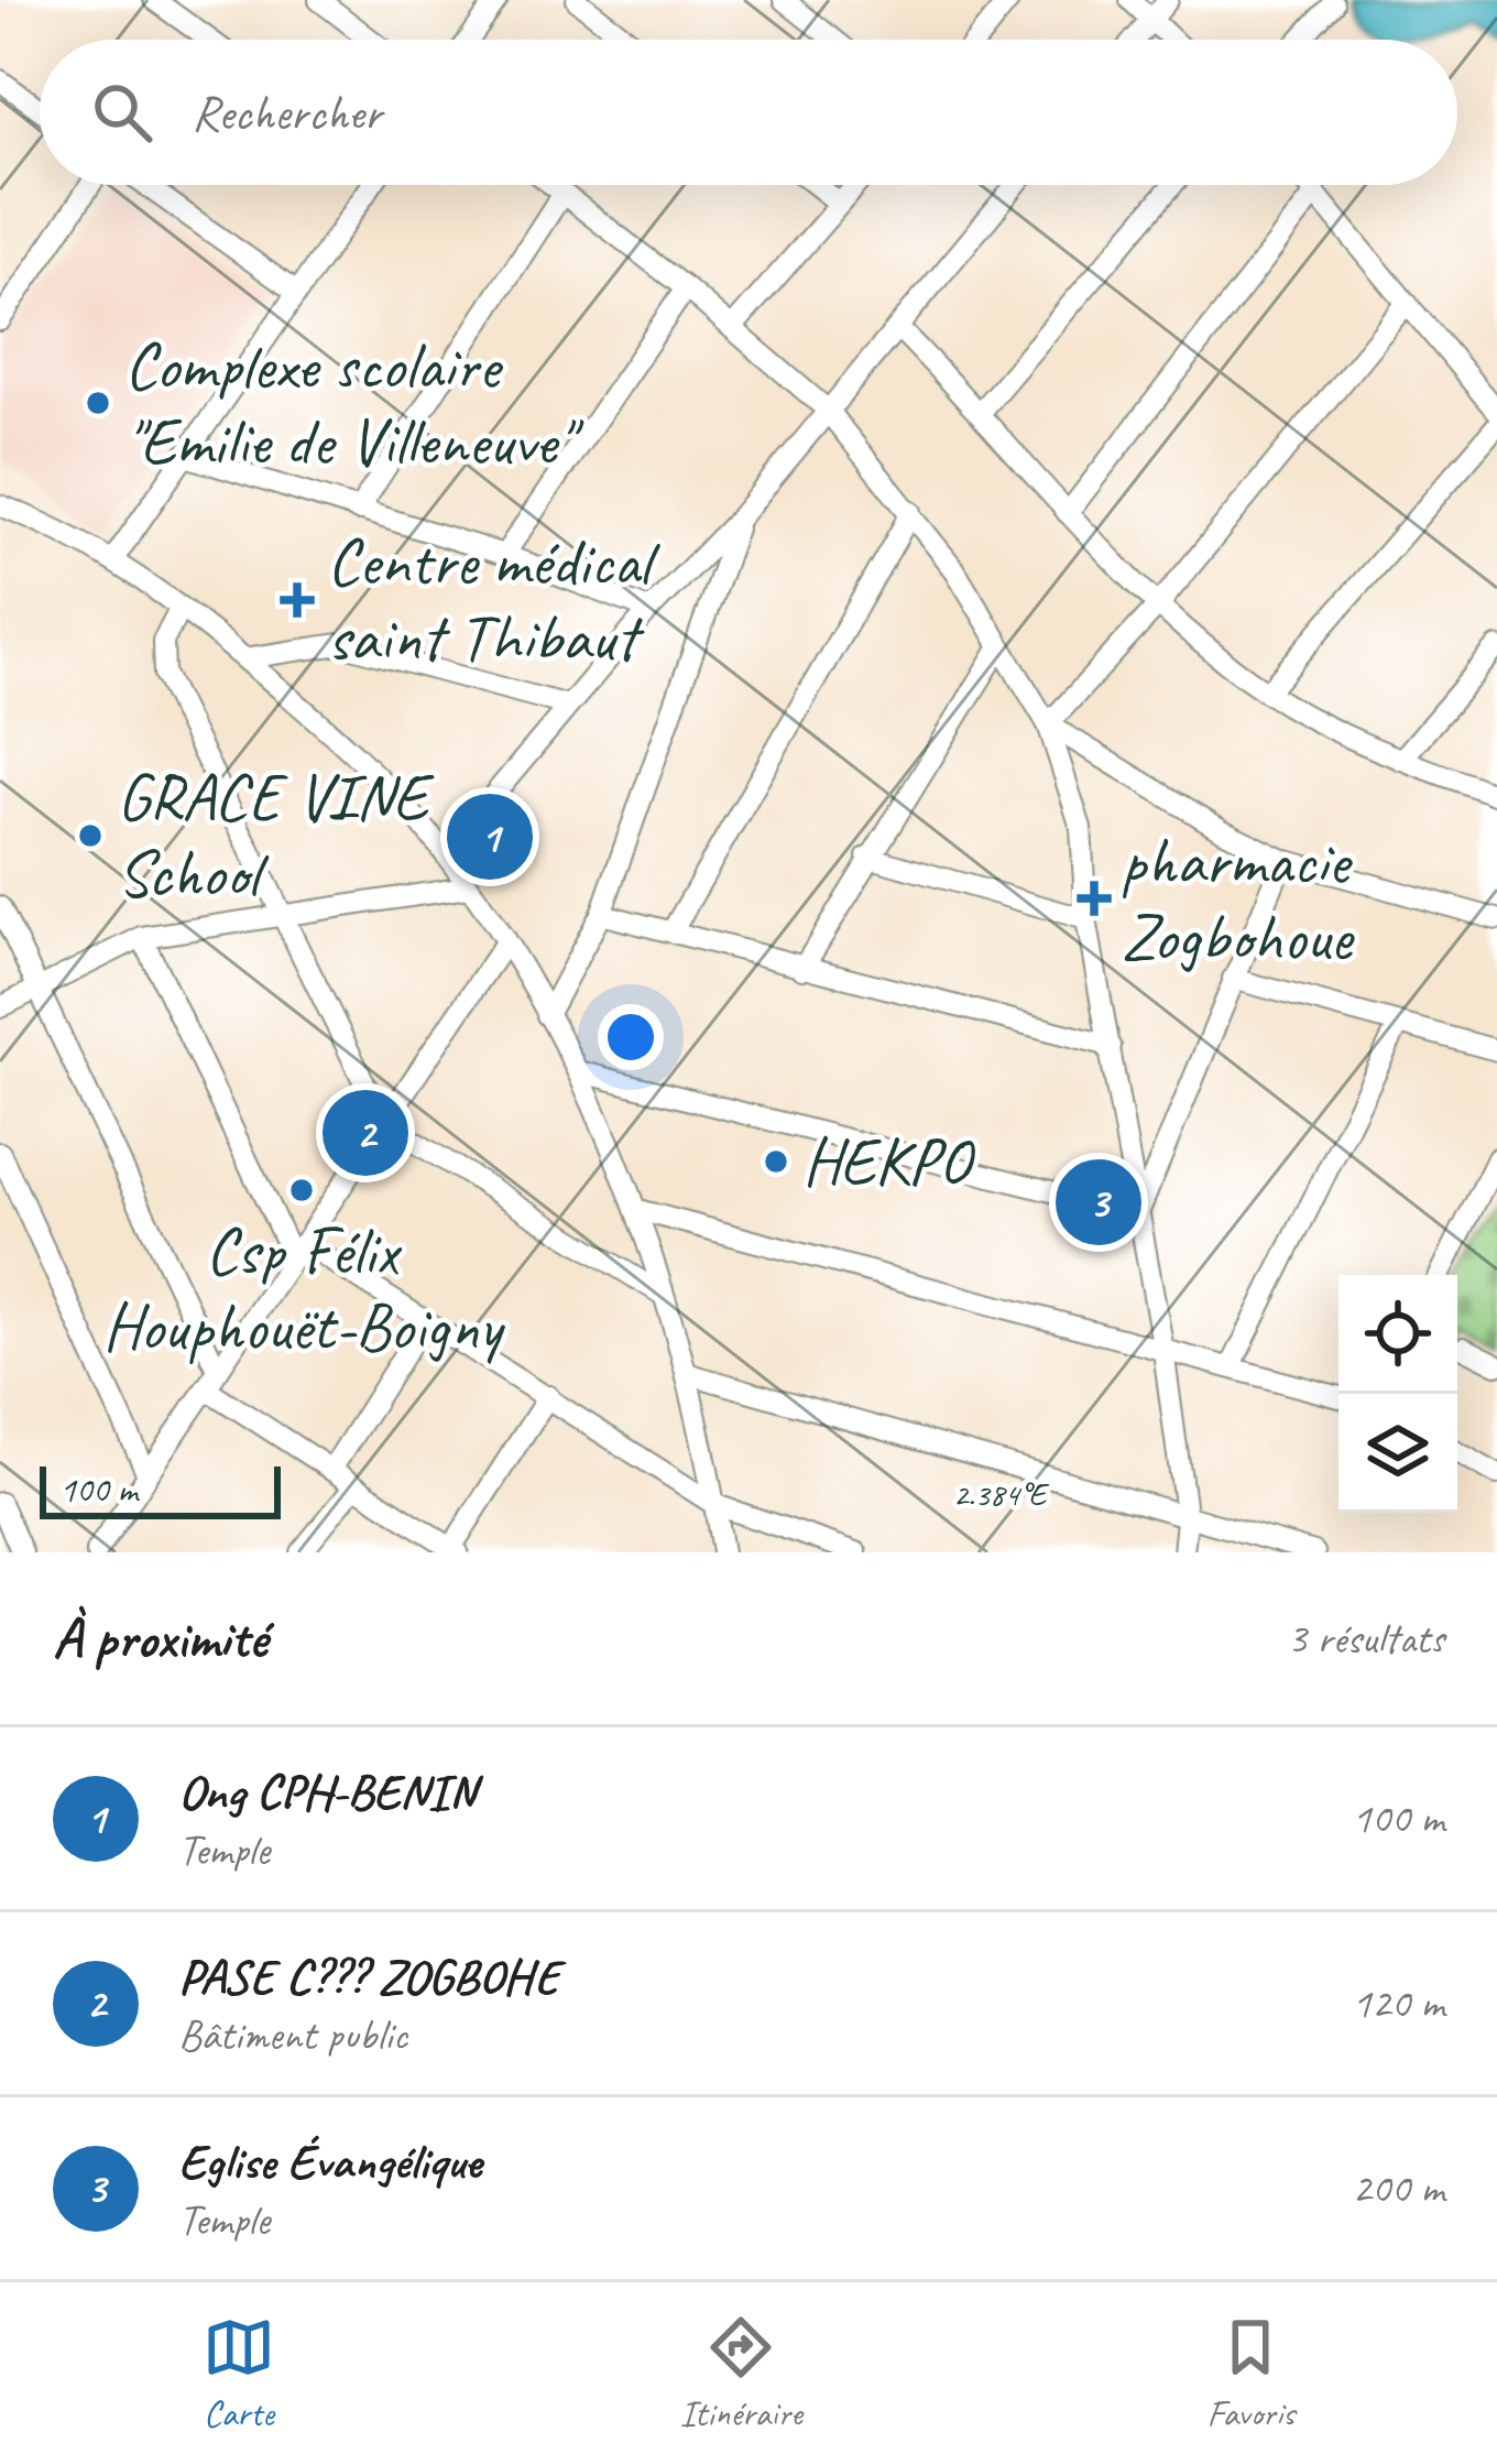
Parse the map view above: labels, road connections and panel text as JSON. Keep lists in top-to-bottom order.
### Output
{
  "places": {
    "other": [
      "Complexe scolaire \"Emilie de Villeneuve\"",
      "GRACE VINE School",
      "HEKPO",
      "Csp Félix Houphouët-Boigny"
    ],
    "health": ["Centre médical saint Thibaut", "pharmacie Zogbohoue"]
  },
  "scale_bar": "100 m",
  "page": {
    "search": "Rechercher",
    "pins": ["1", "2", "3"],
    "scale": "100 m",
    "heading": ["À proximité", "3 résultats"],
    "list": [
      {
        "mark": "1",
        "name": "Ong CPH-BENIN",
        "note": "Temple",
        "value": "100 m"
      },
      {
        "mark": "2",
        "name": "PASE C??? ZOGBOHE",
        "note": "Bâtiment public",
        "value": "120 m"
      },
      {
        "mark": "3",
        "name": "Eglise Évangélique",
        "note": "Temple",
        "value": "200 m"
      }
    ],
    "nav": ["Carte", "Itinéraire", "Favoris"]
  },
  "coordinates": ["2.384°E"]
}
